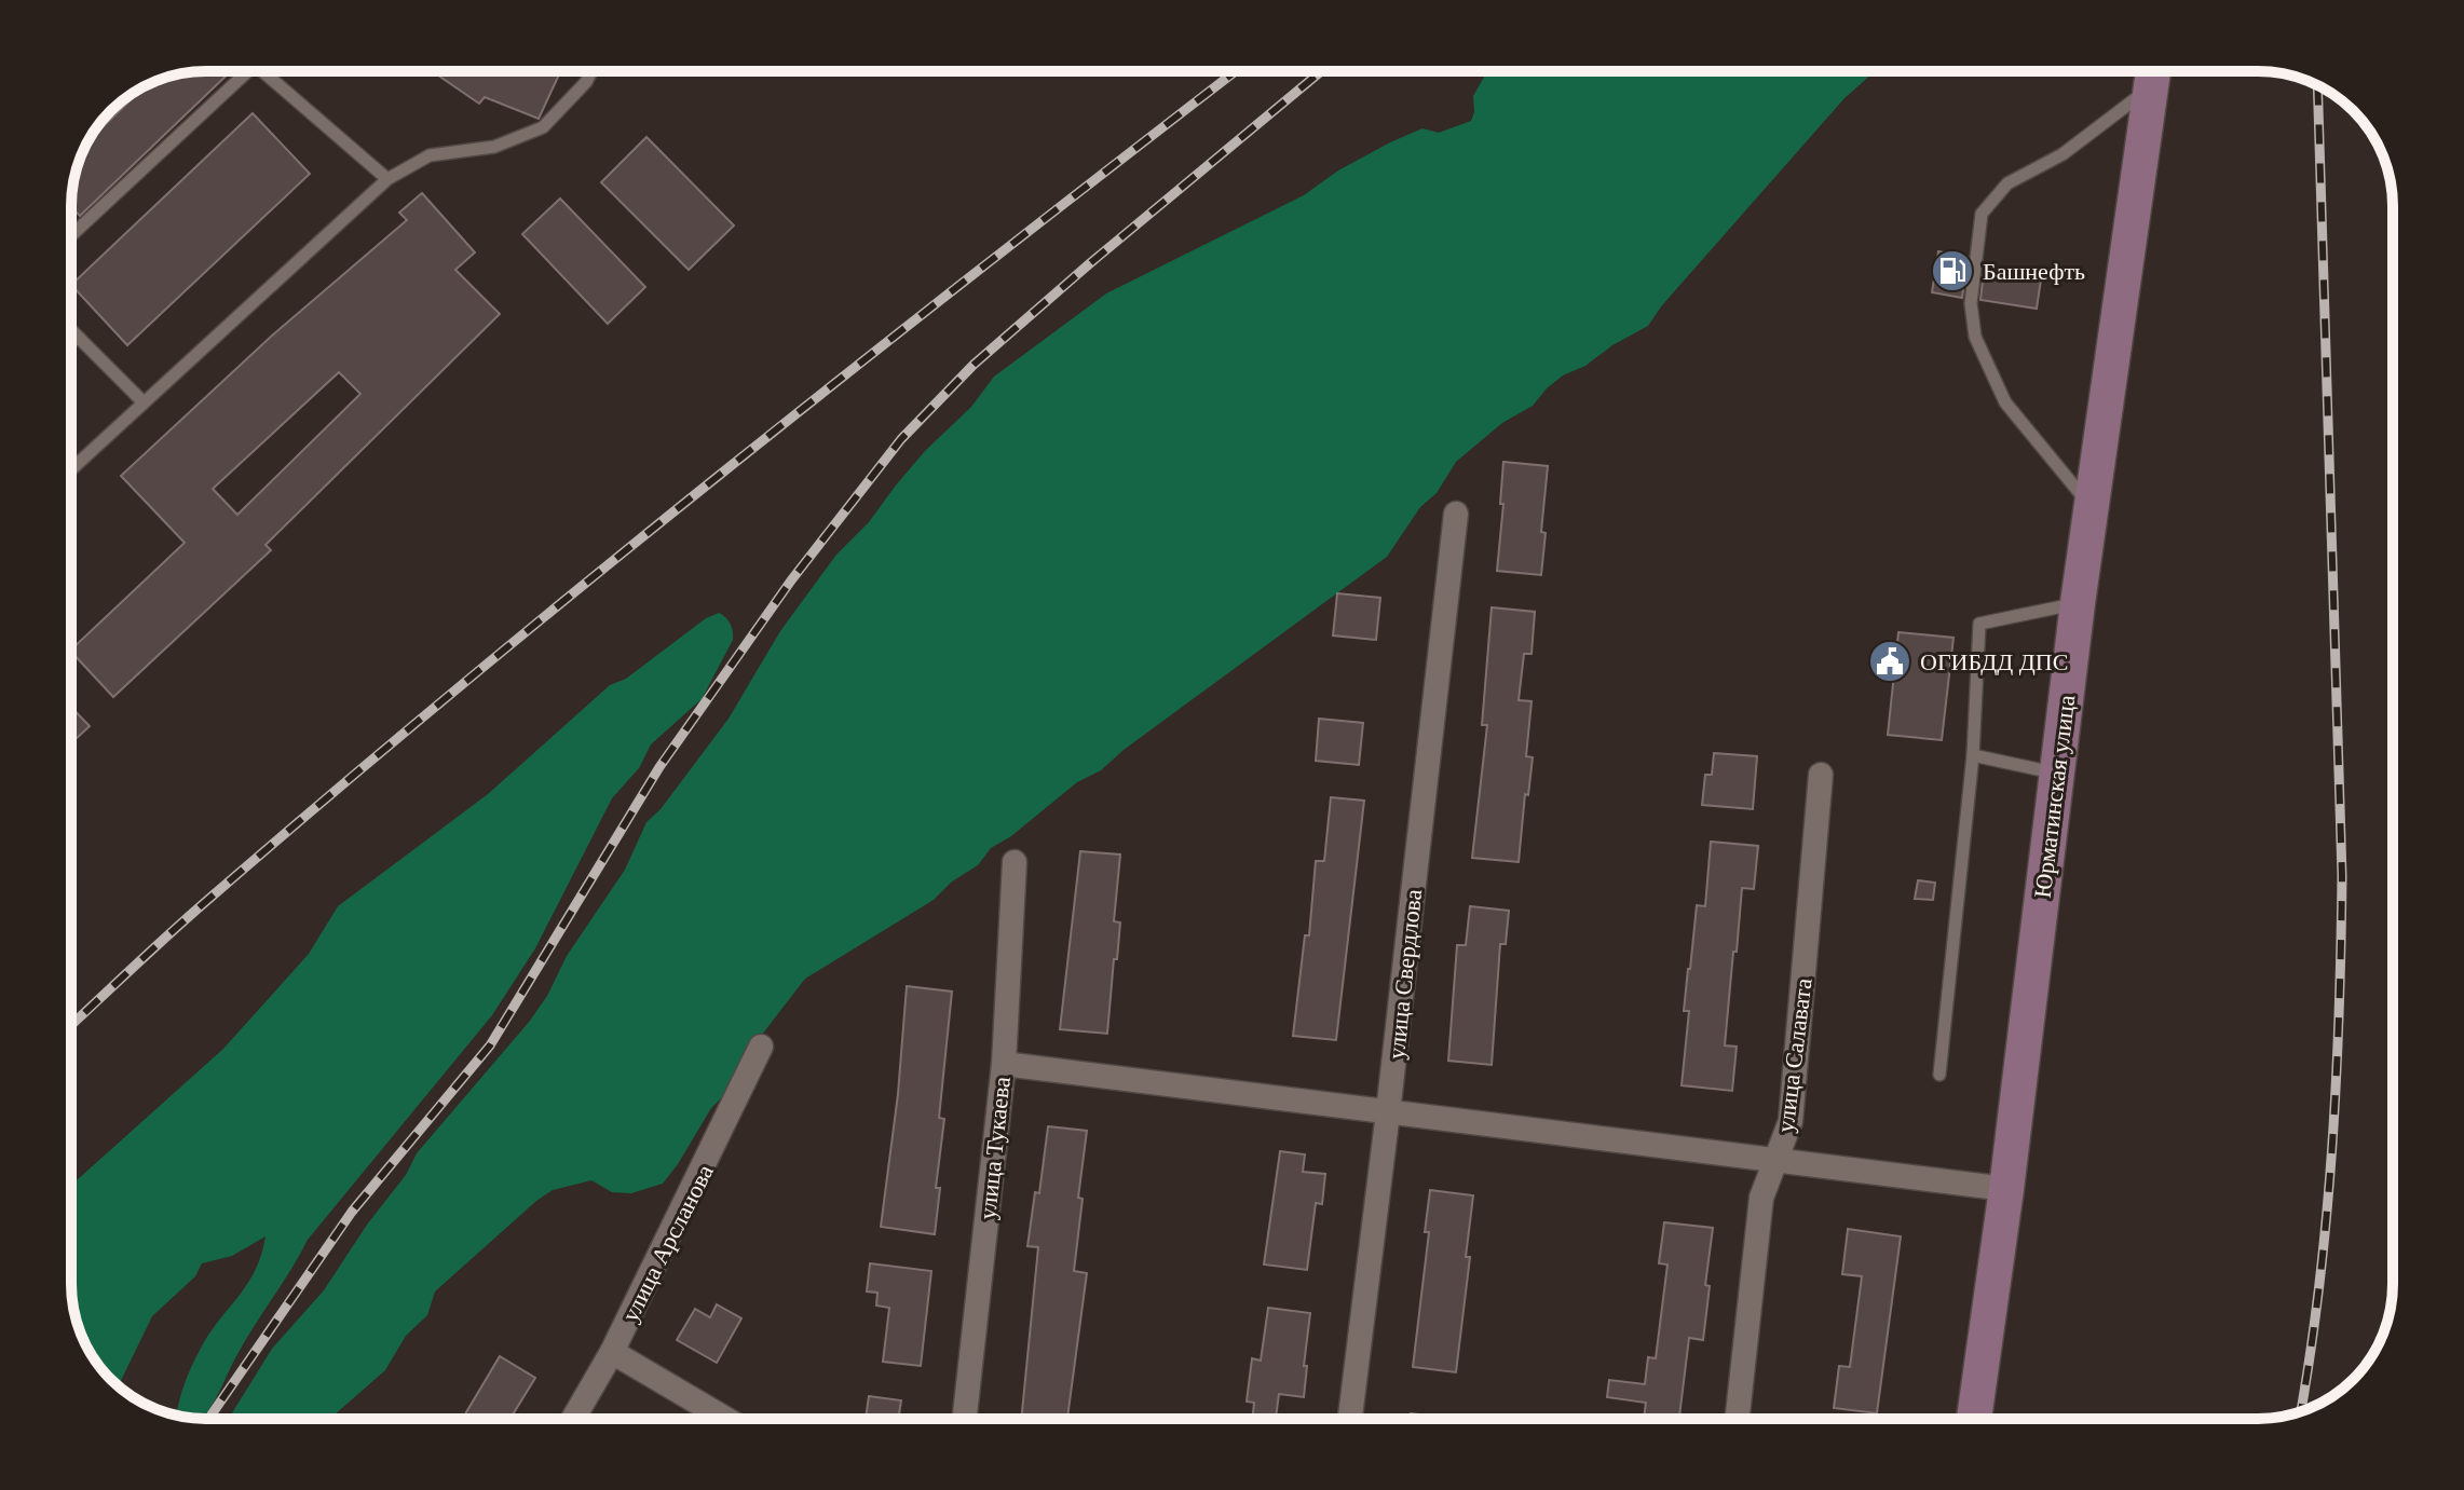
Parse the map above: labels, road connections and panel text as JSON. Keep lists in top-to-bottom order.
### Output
{
  "streets": {
    "main road": ["Юрматинская улица"],
    "street": [
      "улица Свердлова",
      "улица Салавата",
      "улица Тукаева",
      "улица Арсланова"
    ]
  },
  "places": {
    "fuel station": ["Башнефть"],
    "public building": ["ОГИБДД ДПС"]
  }
}
